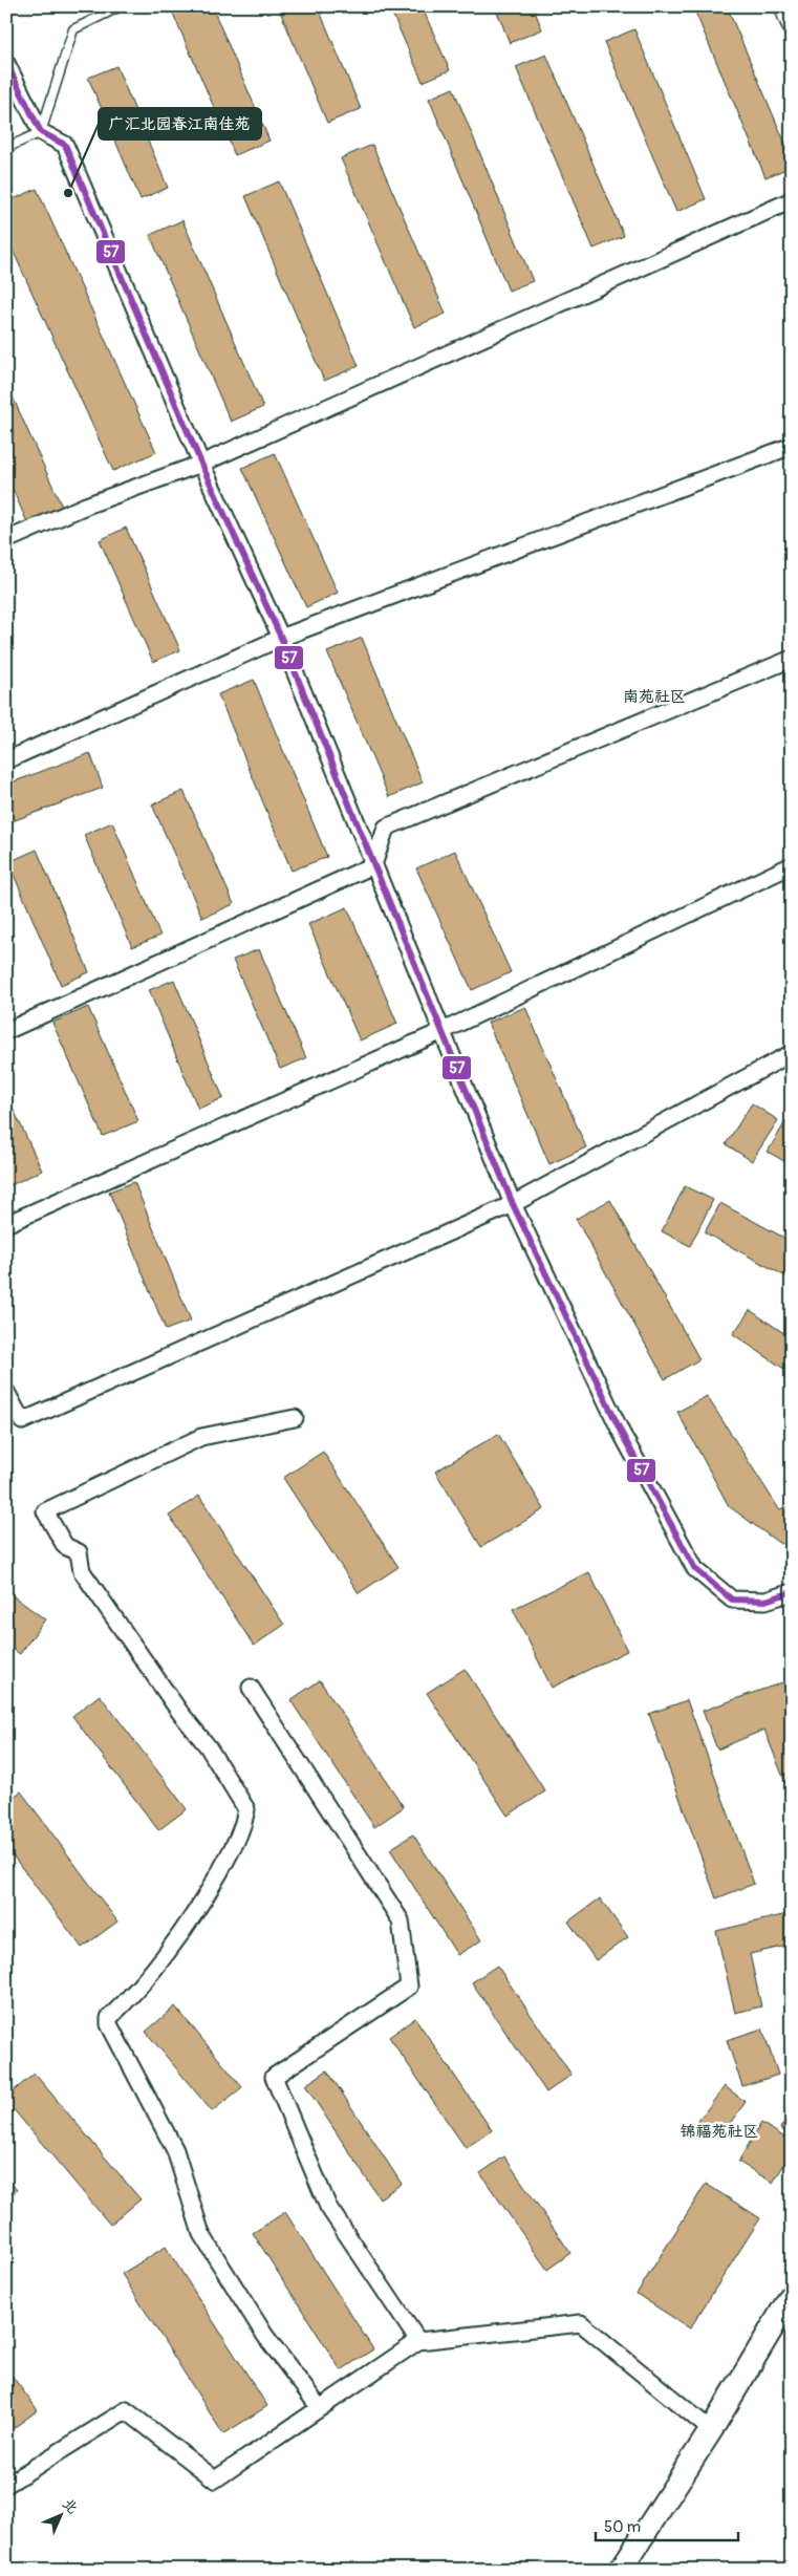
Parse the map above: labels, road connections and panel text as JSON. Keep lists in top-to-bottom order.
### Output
{
  "districts": ["南苑社区", "锦福苑社区"],
  "places": ["广汇北园春江南佳苑"],
  "lines": ["transit line 57"],
  "scale_bar": "50 m",
  "north": "top right"
}
